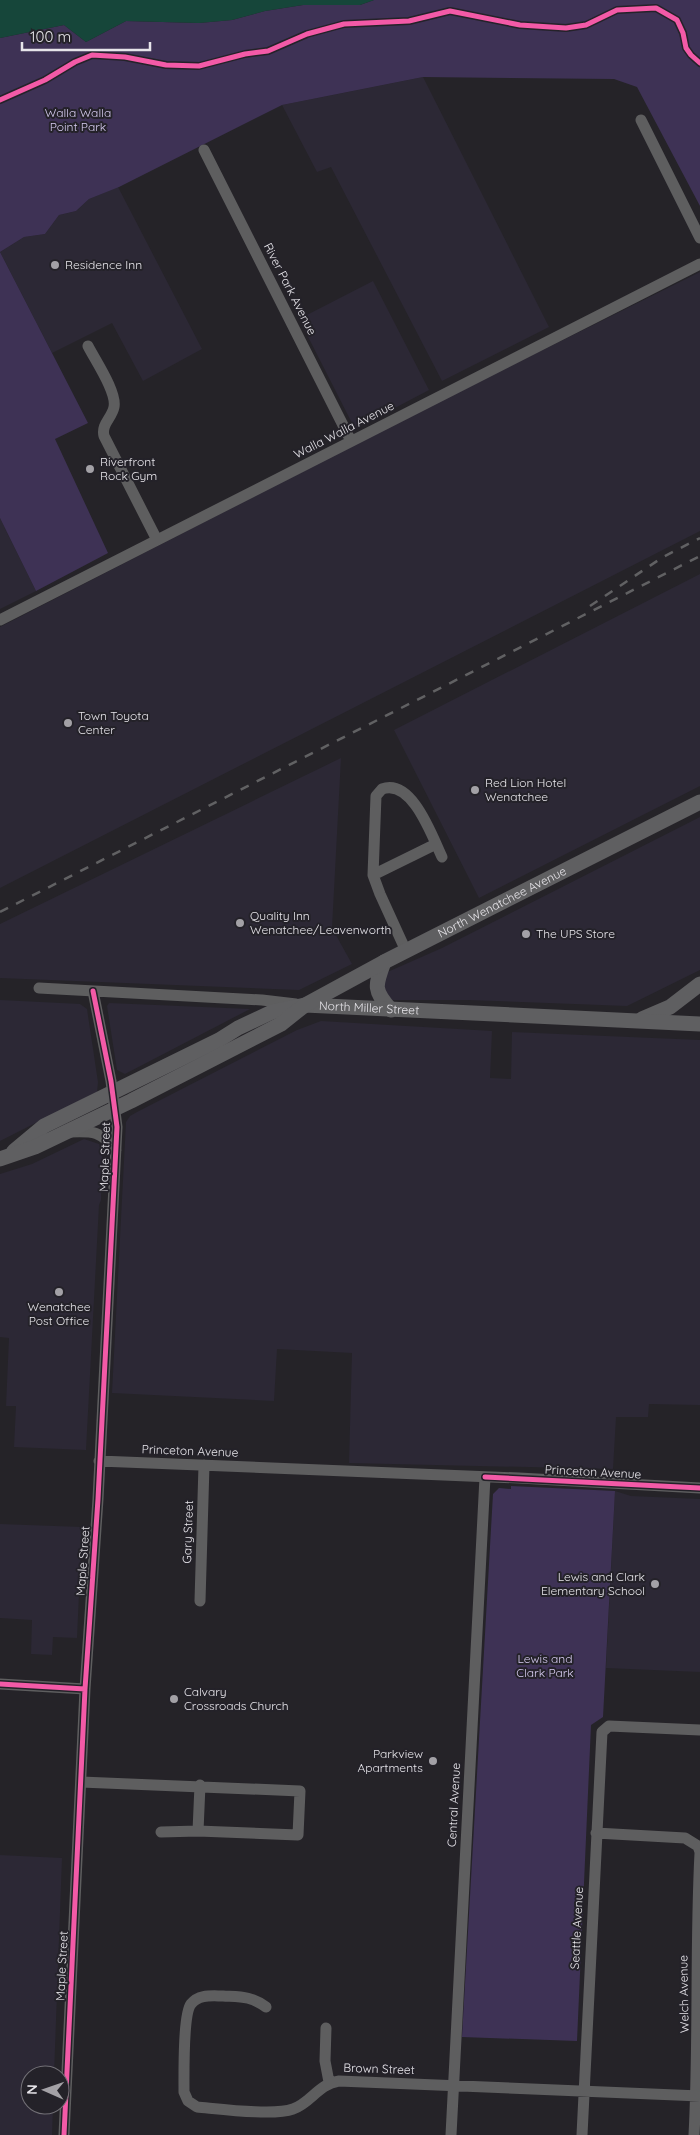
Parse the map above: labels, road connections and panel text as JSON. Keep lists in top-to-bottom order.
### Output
{
  "streets": {
    "main road": ["North Wenatchee Avenue", "North Miller Street"],
    "street": [
      "River Park Avenue",
      "Walla Walla Avenue",
      "Maple Street",
      "Princeton Avenue",
      "Gary Street",
      "Central Avenue",
      "Seattle Avenue",
      "Welch Avenue",
      "Brown Street"
    ]
  },
  "crossings": [
    ["River Park Avenue", "Walla Walla Avenue"],
    ["North Wenatchee Avenue", "North Miller Street"],
    ["North Wenatchee Avenue", "Maple Street"],
    ["North Miller Street", "Maple Street"],
    ["Maple Street", "Princeton Avenue"],
    ["Princeton Avenue", "Gary Street"],
    ["Princeton Avenue", "Central Avenue"],
    ["Central Avenue", "Brown Street"],
    ["Seattle Avenue", "Welch Avenue"],
    ["Seattle Avenue", "Brown Street"],
    ["Welch Avenue", "Brown Street"]
  ],
  "parks": ["Walla Walla Point Park", "Lewis and Clark Park"],
  "places": [
    "Residence Inn",
    "Riverfront Rock Gym",
    "Town Toyota Center",
    "Red Lion Hotel Wenatchee",
    "Quality Inn Wenatchee/Leavenworth",
    "The UPS Store",
    "Wenatchee Post Office",
    "Lewis and Clark Elementary School",
    "Calvary Crossroads Church",
    "Parkview Apartments"
  ],
  "scale_bar": "100 m",
  "north": "left"
}
